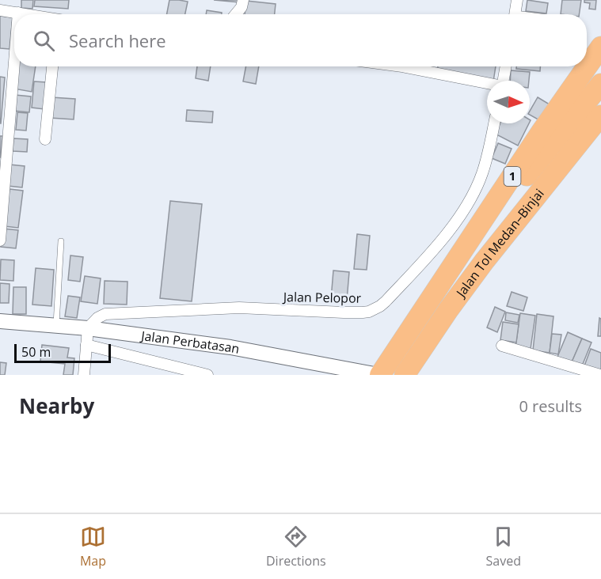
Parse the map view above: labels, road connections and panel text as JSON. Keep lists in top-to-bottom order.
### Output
{
  "streets": {
    "highway": ["1", "Jalan Tol Medan–Binjai"],
    "street": ["Jalan Pelopor", "Jalan Perbatasan"]
  },
  "crossings": [
    ["1", "Jalan Tol Medan–Binjai"],
    ["1", "Jalan Perbatasan"],
    ["Jalan Pelopor", "Jalan Perbatasan"]
  ],
  "scale_bar": "50 m",
  "north": "right",
  "page": {
    "search": "Search here",
    "scale": "50 m",
    "heading": ["Nearby", "0 results"],
    "nav": ["Map", "Directions", "Saved"]
  }
}
